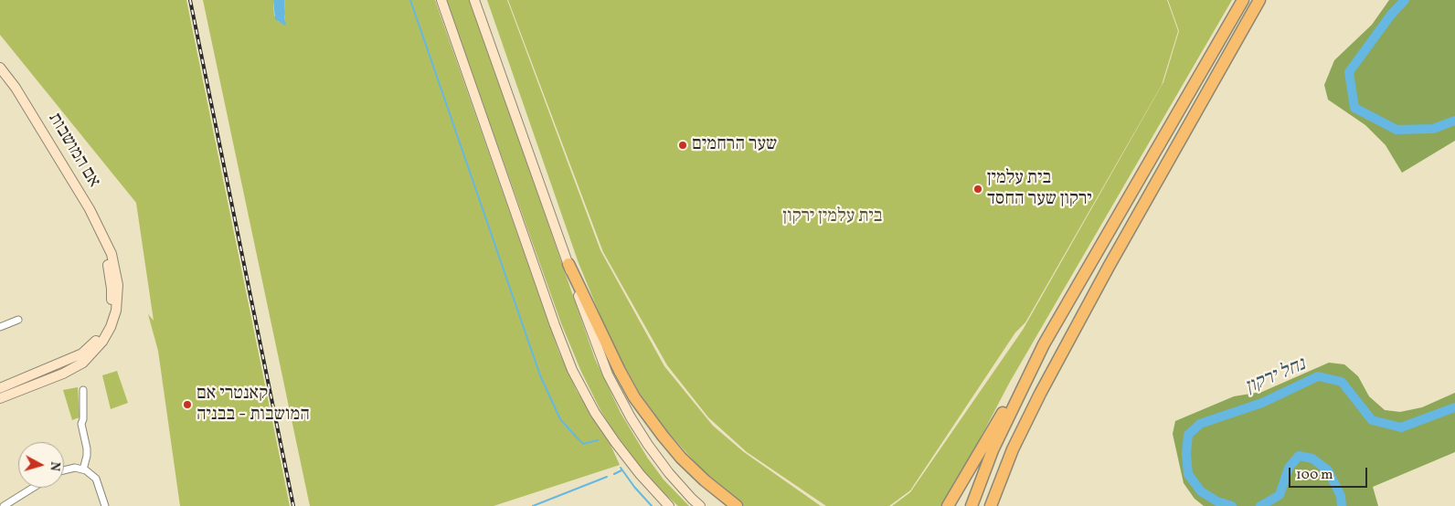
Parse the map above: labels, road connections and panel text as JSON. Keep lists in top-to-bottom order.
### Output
{
  "streets": {
    "main road": ["אם המושבות"]
  },
  "water": ["נחל ירקון"],
  "parks": ["בית עלמין ירקון"],
  "places": ["שער הרחמים", "בית עלמין ירקון שער החסד", "קאנטרי אם המושבות - בבניה"],
  "scale_bar": "100 m",
  "north": "right"
}
